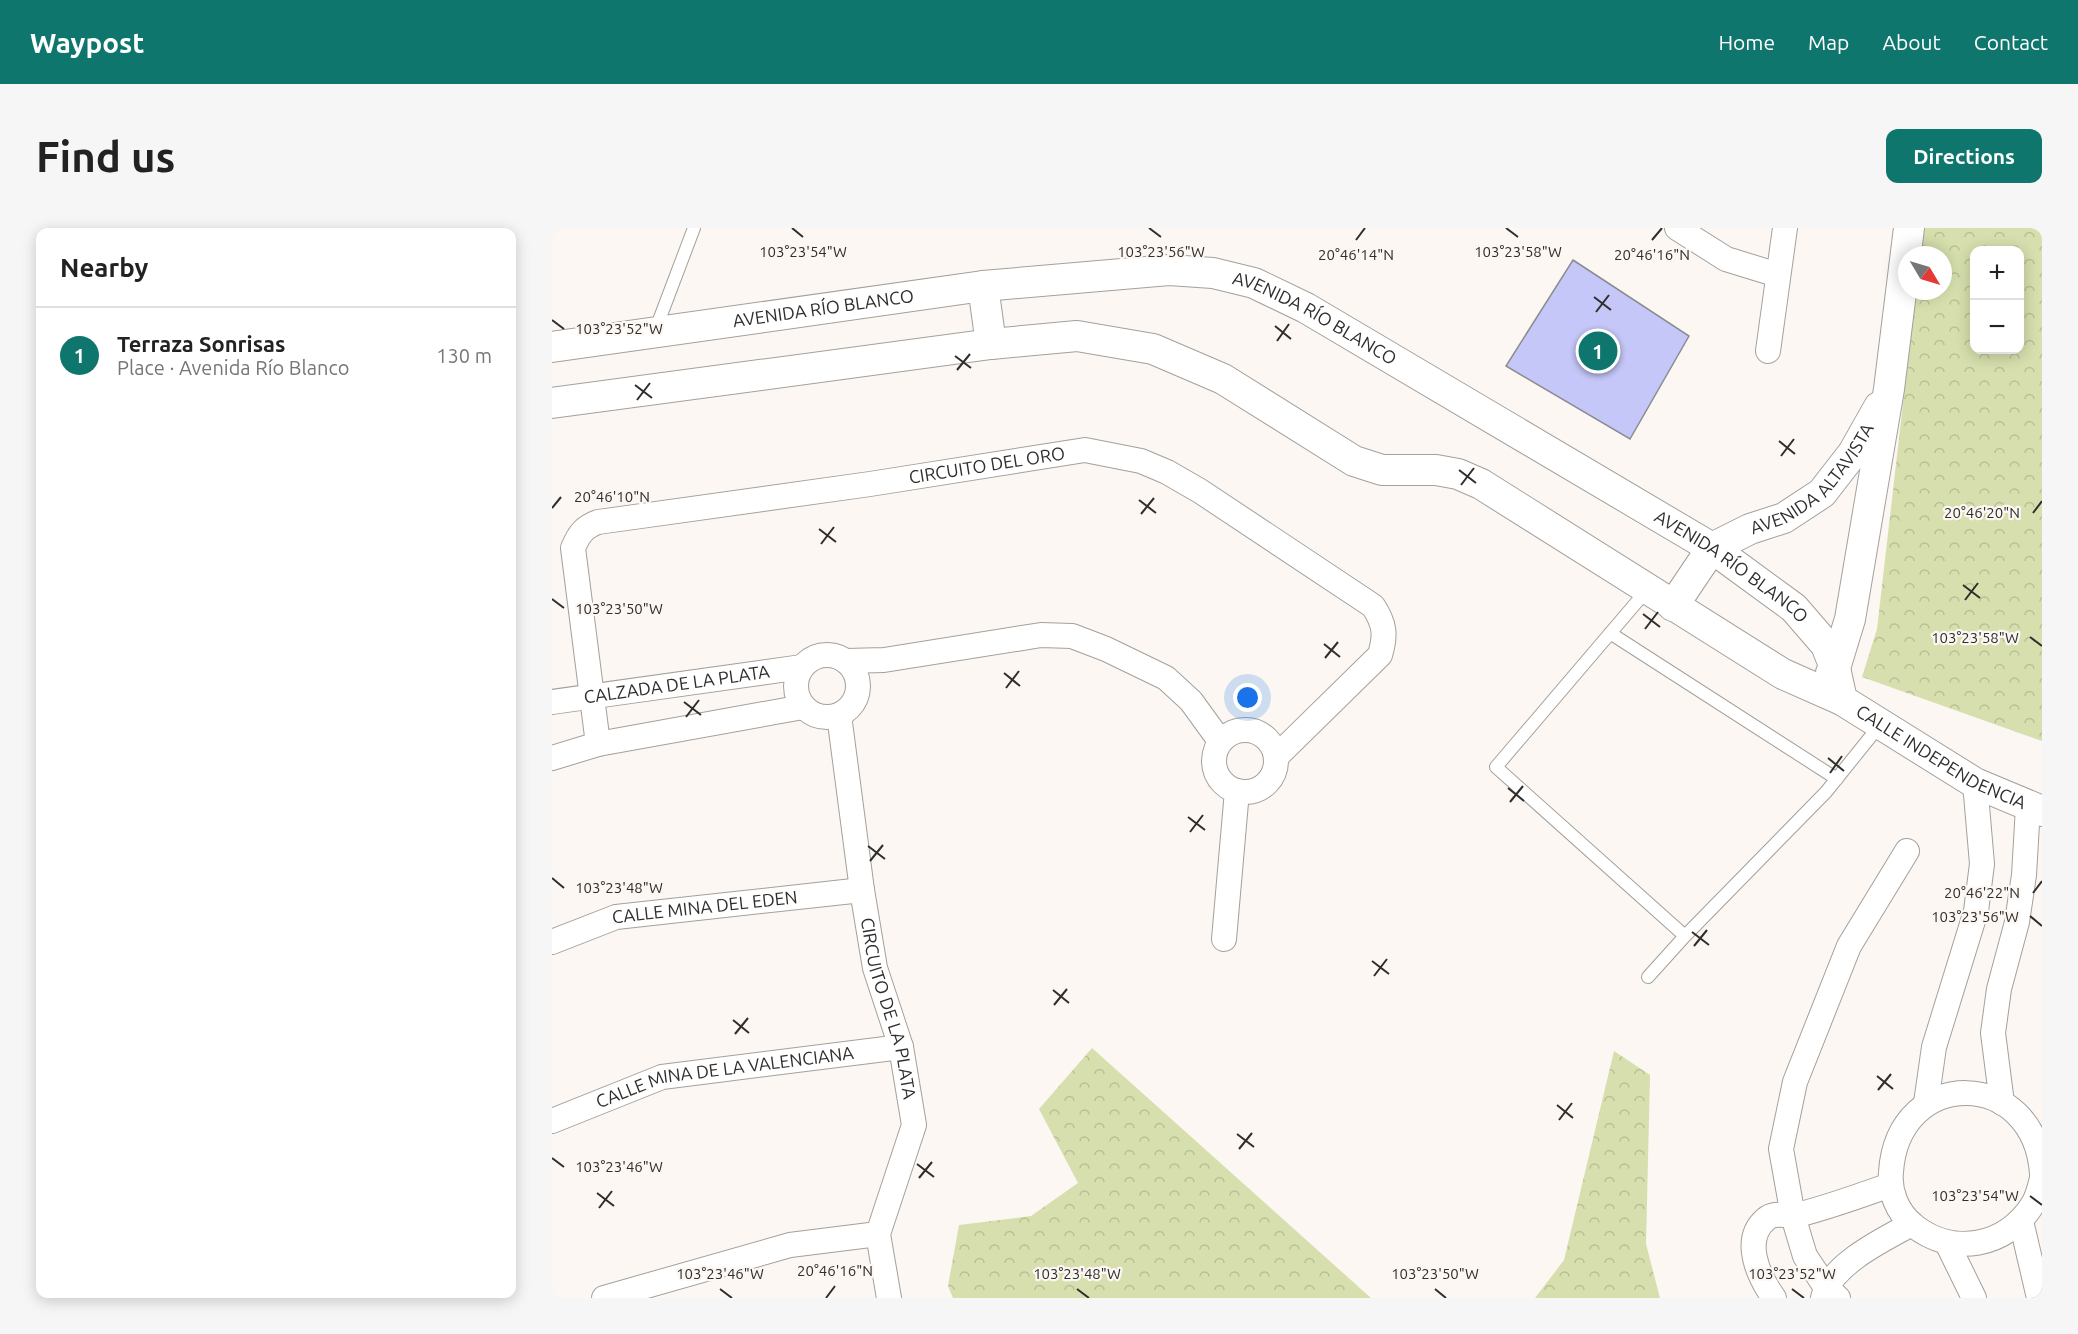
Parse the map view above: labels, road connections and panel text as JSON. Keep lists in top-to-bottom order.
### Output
{
  "streets": {
    "street": [
      "AVENIDA RÍO BLANCO",
      "CIRCUITO DEL ORO",
      "AVENIDA ALTAVISTA",
      "CALZADA DE LA PLATA",
      "CALLE INDEPENDENCIA",
      "CALLE MINA DEL EDEN",
      "CIRCUITO DE LA PLATA",
      "CALLE MINA DE LA VALENCIANA"
    ]
  },
  "crossings": [
    ["AVENIDA RÍO BLANCO", "AVENIDA ALTAVISTA"],
    ["AVENIDA RÍO BLANCO", "CALLE INDEPENDENCIA"],
    ["CIRCUITO DEL ORO", "CALZADA DE LA PLATA"],
    ["AVENIDA ALTAVISTA", "CALLE INDEPENDENCIA"],
    ["CALZADA DE LA PLATA", "CIRCUITO DE LA PLATA"],
    ["CALLE MINA DEL EDEN", "CIRCUITO DE LA PLATA"],
    ["CIRCUITO DE LA PLATA", "CALLE MINA DE LA VALENCIANA"]
  ],
  "north": "bottom right",
  "page": {
    "header": "Waypost",
    "nav": [
      "Home",
      "Map",
      "About",
      "Contact"
    ],
    "buttons": "Directions",
    "title": "Find us",
    "heading": "Nearby",
    "map_buttons": ["+", "−"],
    "list": [
      {
        "mark": "1",
        "name": "Terraza Sonrisas",
        "note": "Place · Avenida Río Blanco",
        "value": "130 m"
      }
    ],
    "pins": "1"
  },
  "coordinates": [
    "103°23'54\"W",
    "103°23'56\"W",
    "103°23'58\"W",
    "20°46'14\"N",
    "20°46'16\"N",
    "103°23'52\"W",
    "20°46'10\"N",
    "20°46'20\"N",
    "103°23'50\"W",
    "103°23'48\"W",
    "20°46'22\"N",
    "103°23'46\"W"
  ]
}
